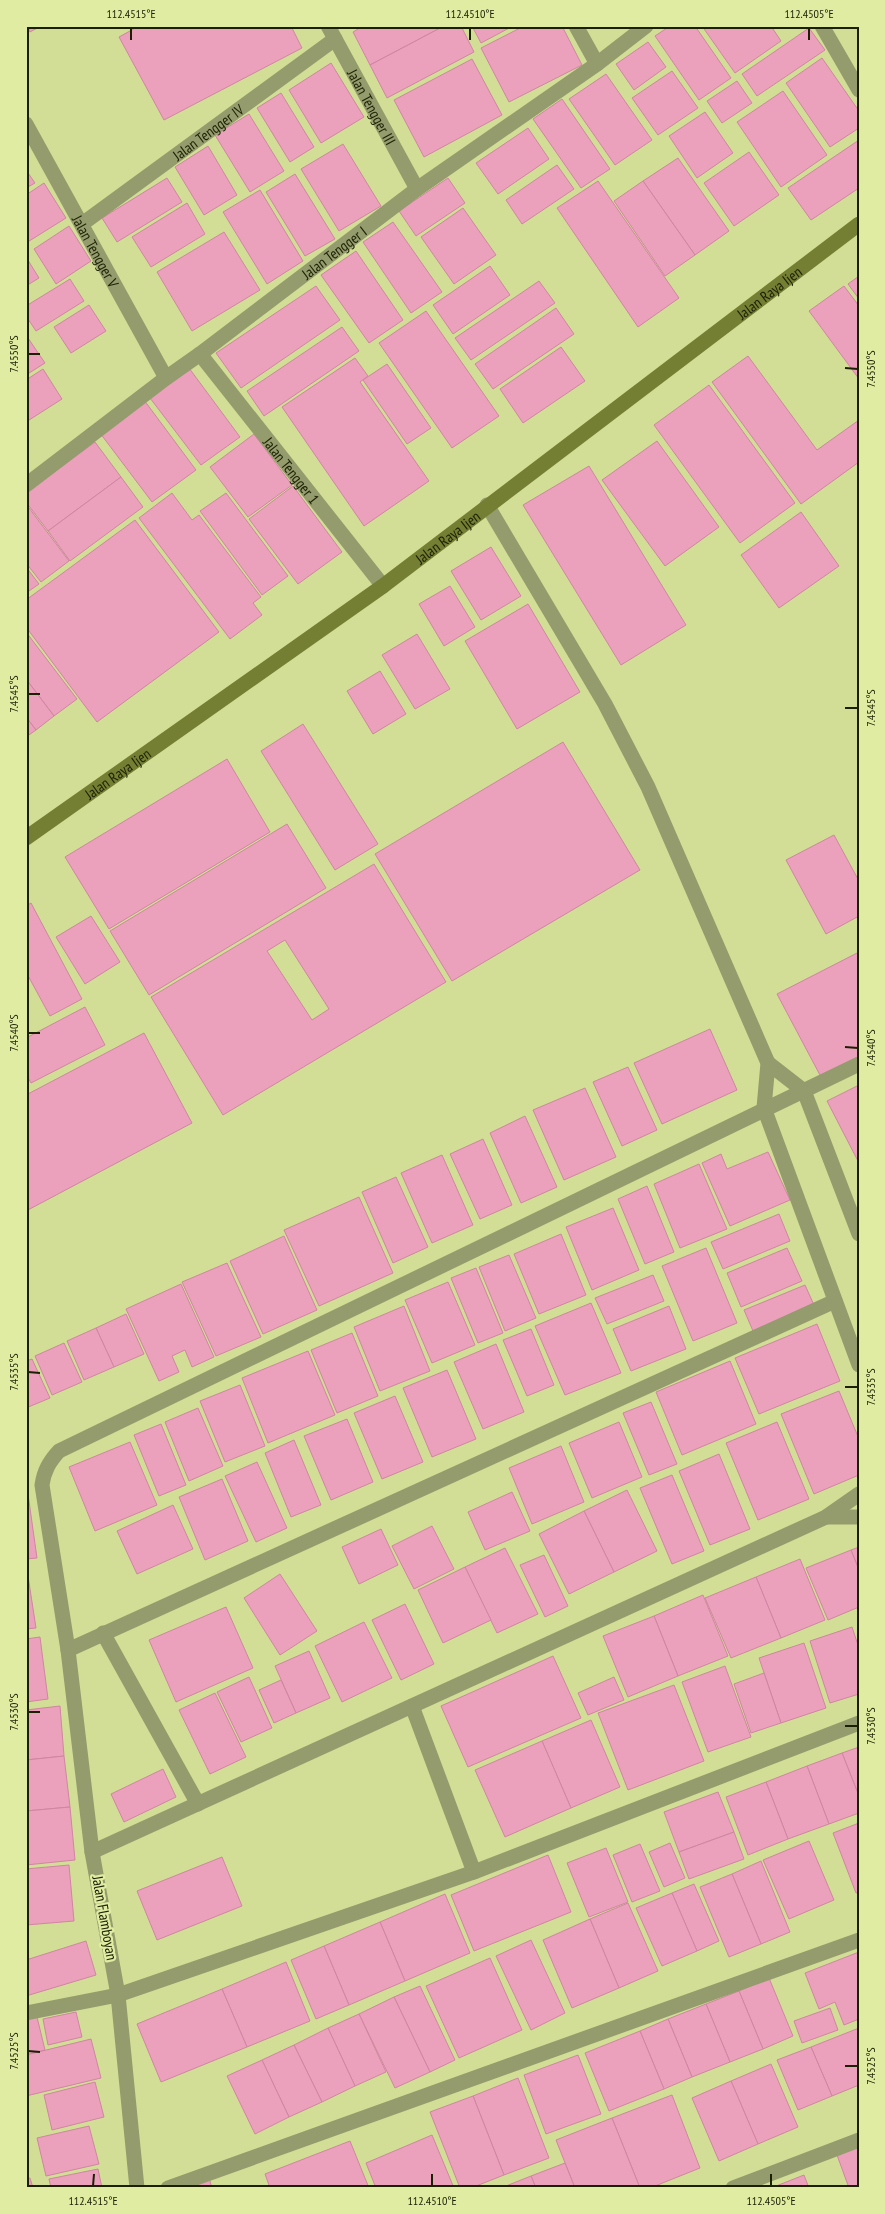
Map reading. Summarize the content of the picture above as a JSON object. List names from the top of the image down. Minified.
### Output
{"streets":{"street":["Jalan Tengger III","Jalan Tengger IV","Jalan Tengger V","Jalan Tengger I","Jalan Raya Ijen","Jalan Tengger 1","Jalan Flamboyan"]},"crossings":[["Jalan Tengger III","Jalan Tengger IV"],["Jalan Tengger III","Jalan Tengger I"],["Jalan Tengger IV","Jalan Tengger V"],["Jalan Tengger V","Jalan Tengger I"],["Jalan Tengger I","Jalan Tengger 1"],["Jalan Raya Ijen","Jalan Tengger 1"]],"coordinates":["112.4515°E","112.4510°E","112.4505°E","7.4550°S","7.4545°S","7.4540°S","7.4535°S","7.4530°S","7.4525°S"]}
